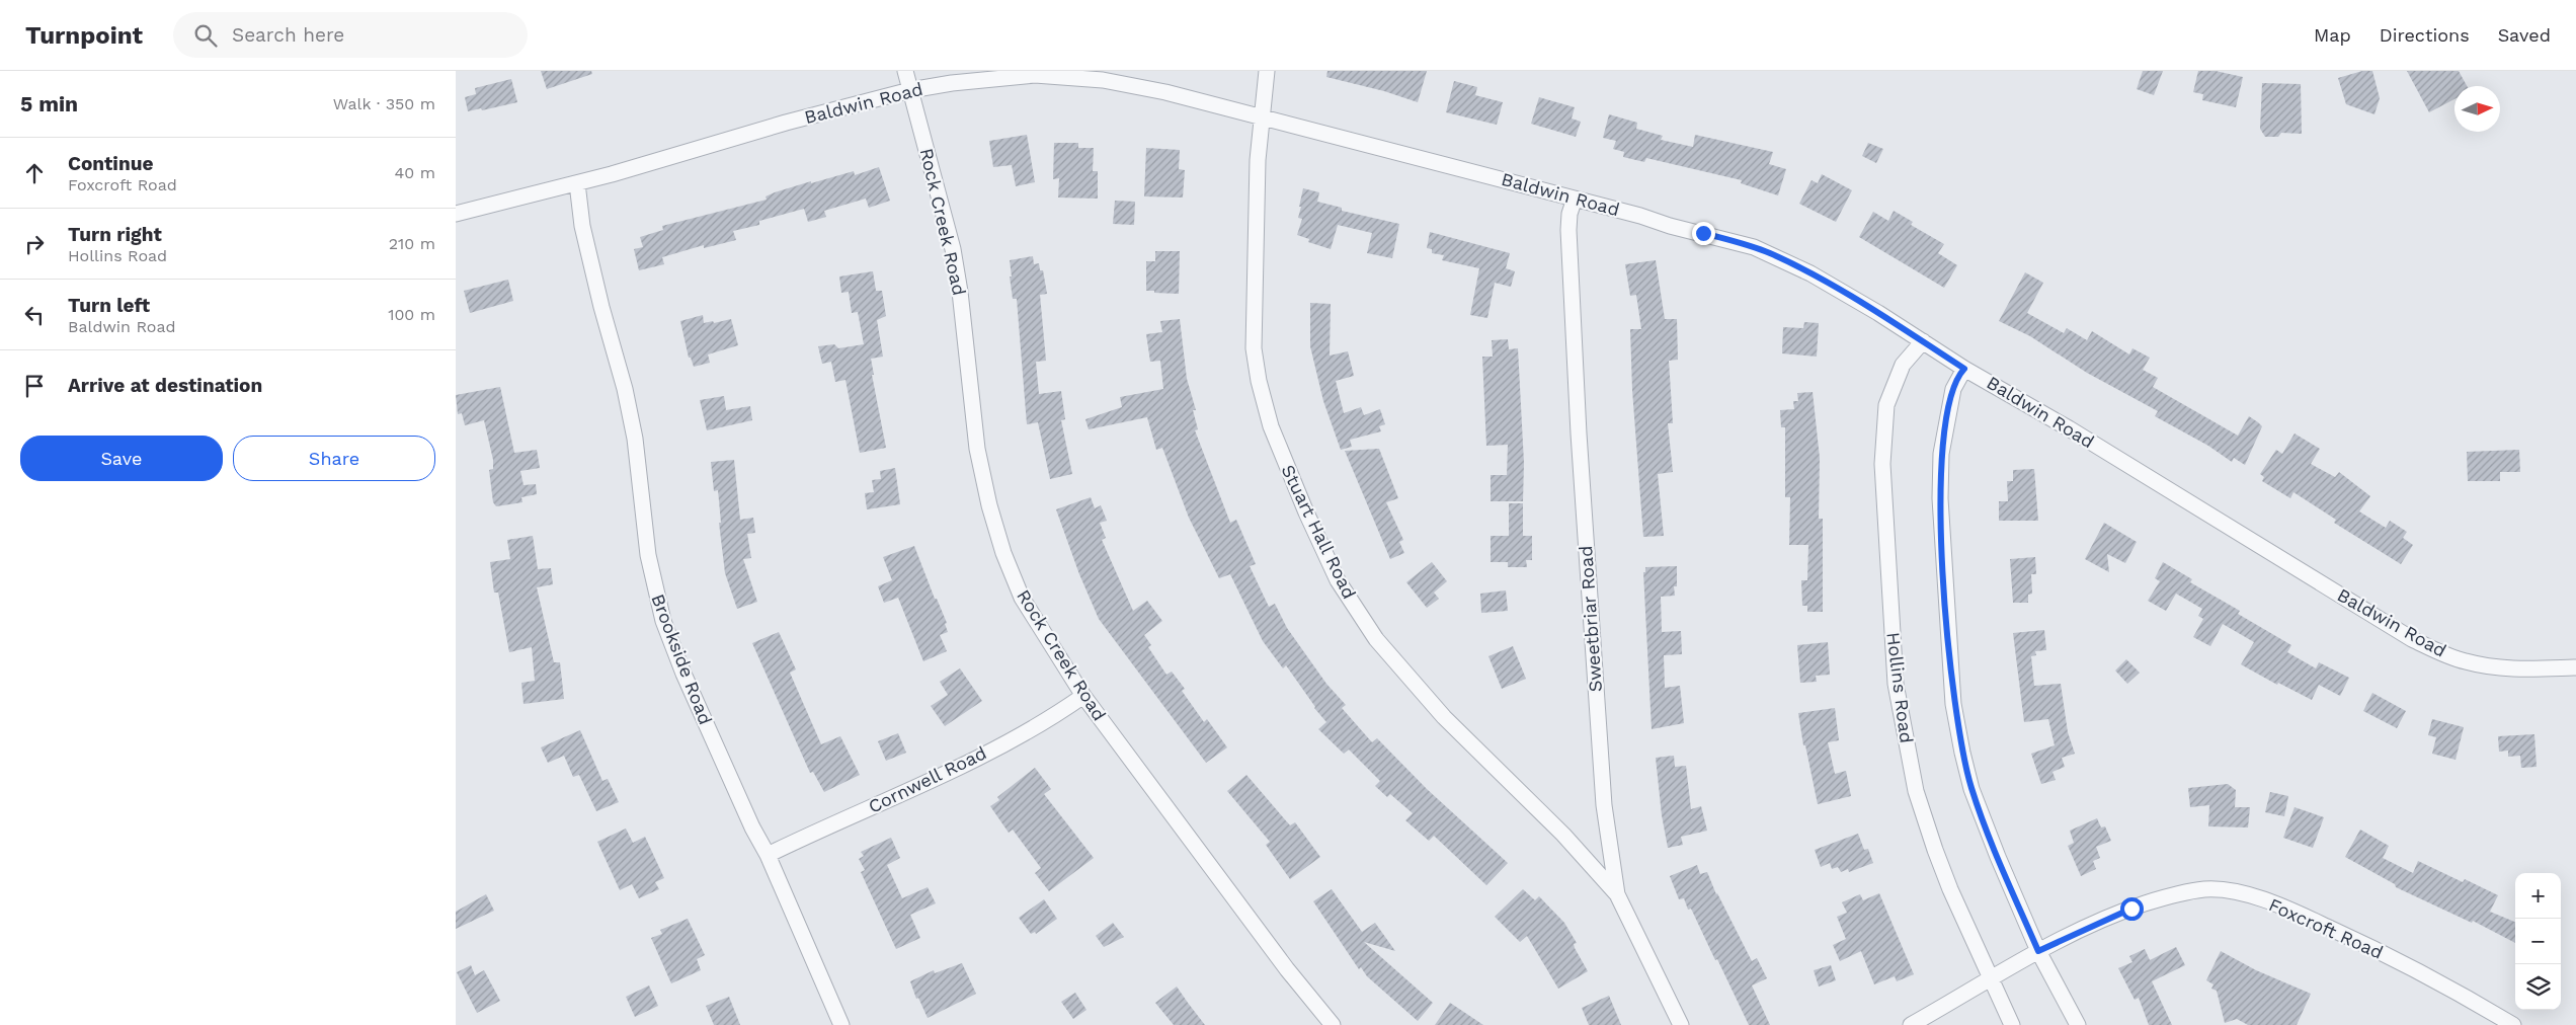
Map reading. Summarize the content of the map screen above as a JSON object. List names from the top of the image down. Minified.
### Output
{"streets":{"street":["Baldwin Road","Rock Creek Road","Stuart Hall Road","Sweetbriar Road","Brookside Road","Hollins Road","Cornwell Road","Foxcroft Road"]},"crossings":[["Baldwin Road","Rock Creek Road"],["Baldwin Road","Stuart Hall Road"],["Baldwin Road","Sweetbriar Road"],["Baldwin Road","Brookside Road"],["Baldwin Road","Hollins Road"],["Rock Creek Road","Cornwell Road"],["Stuart Hall Road","Sweetbriar Road"],["Brookside Road","Cornwell Road"],["Hollins Road","Foxcroft Road"]],"north":"right","page":{"header":"Turnpoint","search":"Search here","nav":["Map","Directions","Saved"],"heading":["5 min","Walk · 350 m"],"list":[["Continue","Foxcroft Road","40 m"],["Turn right","Hollins Road","210 m"],["Turn left","Baldwin Road","100 m"],"Arrive at destination"],"buttons":["Save","Share"],"map_buttons":["+","−"]}}
